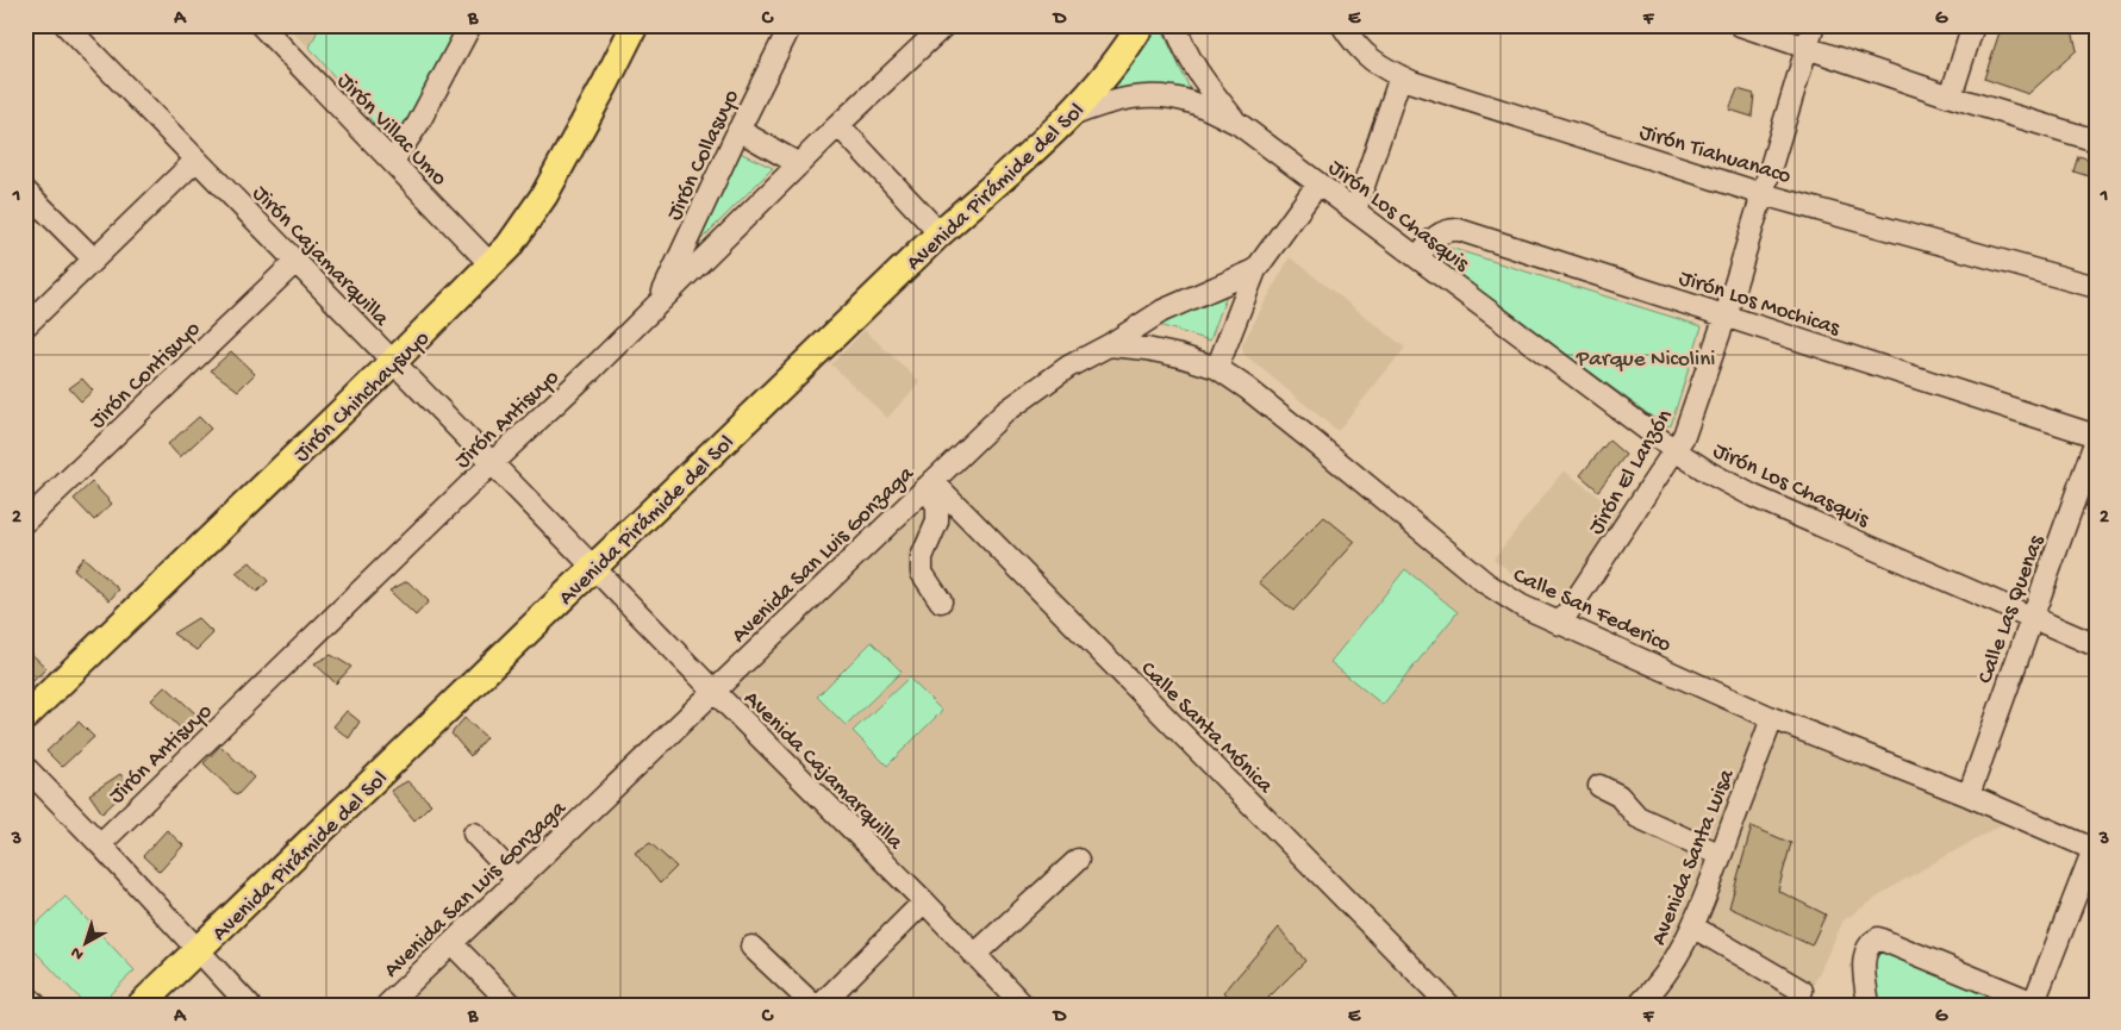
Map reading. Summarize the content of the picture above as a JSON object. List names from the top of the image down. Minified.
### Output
{"streets":{"main road":["Avenida Pirámide del Sol","Jirón Chinchaysuyo"],"street":["Jirón Villac Umo","Jirón Tiahuanaco","Jirón Collasuyo","Jirón Los Chasquis","Jirón Cajamarquilla","Jirón Los Mochicas","Jirón Contisuyo","Jirón Antisuyo","Jirón El Lanzón","Avenida San Luis Gonzaga","Calle San Federico","Calle Las Quenas","Calle Santa Mónica","Avenida Cajamarquilla","Avenida Santa Luisa"]},"crossings":[["Jirón Villac Umo","Jirón Chinchaysuyo"],["Jirón Tiahuanaco","Jirón El Lanzón"],["Jirón Collasuyo","Jirón Antisuyo"],["Avenida Pirámide del Sol","Jirón Los Chasquis"],["Avenida Pirámide del Sol","Jirón Cajamarquilla"],["Avenida Pirámide del Sol","Avenida Cajamarquilla"],["Jirón Los Chasquis","Jirón Los Mochicas"],["Jirón Los Chasquis","Jirón El Lanzón"],["Jirón Los Chasquis","Calle Las Quenas"],["Jirón Cajamarquilla","Jirón Contisuyo"],["Jirón Cajamarquilla","Jirón Chinchaysuyo"],["Jirón Cajamarquilla","Jirón Antisuyo"],["Jirón Cajamarquilla","Avenida Cajamarquilla"],["Jirón Los Mochicas","Jirón El Lanzón"],["Jirón Los Mochicas","Calle Las Quenas"],["Jirón El Lanzón","Calle San Federico"],["Avenida San Luis Gonzaga","Calle San Federico"],["Avenida San Luis Gonzaga","Calle Santa Mónica"],["Avenida San Luis Gonzaga","Avenida Cajamarquilla"],["Calle San Federico","Calle Las Quenas"],["Calle San Federico","Avenida Santa Luisa"]],"parks":["Parque Nicolini"],"north":"bottom left","grid":{"columns":["A","B","C","D","E","F","G"],"rows":["1","2","3"]}}
